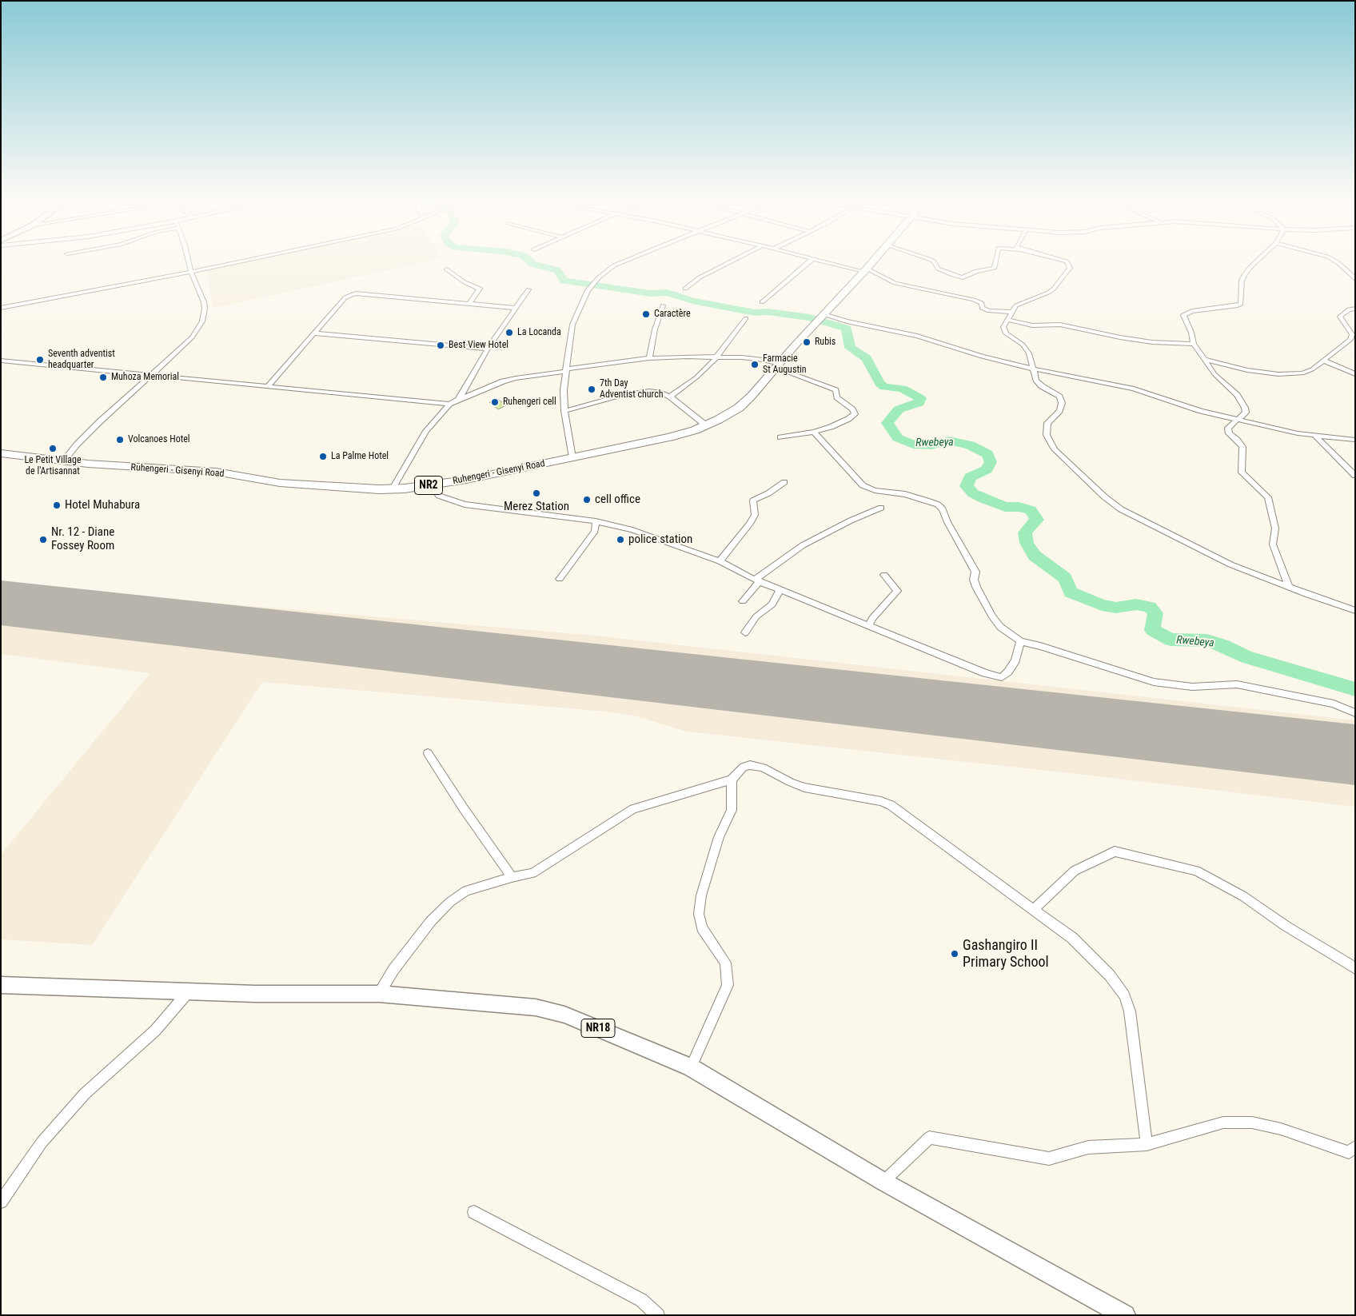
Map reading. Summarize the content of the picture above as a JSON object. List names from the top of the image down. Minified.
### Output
{"streets":{"highway":["Ruhengeri - Gisenyi Road","NR2"],"main road":["NR18"]},"crossings":[["Ruhengeri - Gisenyi Road","NR2"]],"water":["Rwebeya"],"places":["Caractère","La Locanda","Rubis","Best View Hotel","Seventh adventist headquarter","Farmacie St Augustin","Muhoza Memorial","7th Day Adventist church","Ruhengeri cell","Volcanoes Hotel","Le Petit Village de l'Artisannat","La Palme Hotel","Merez Station","cell office","Hotel Muhabura","Nr. 12 - Diane Fossey Room","police station","Gashangiro II Primary School"]}
